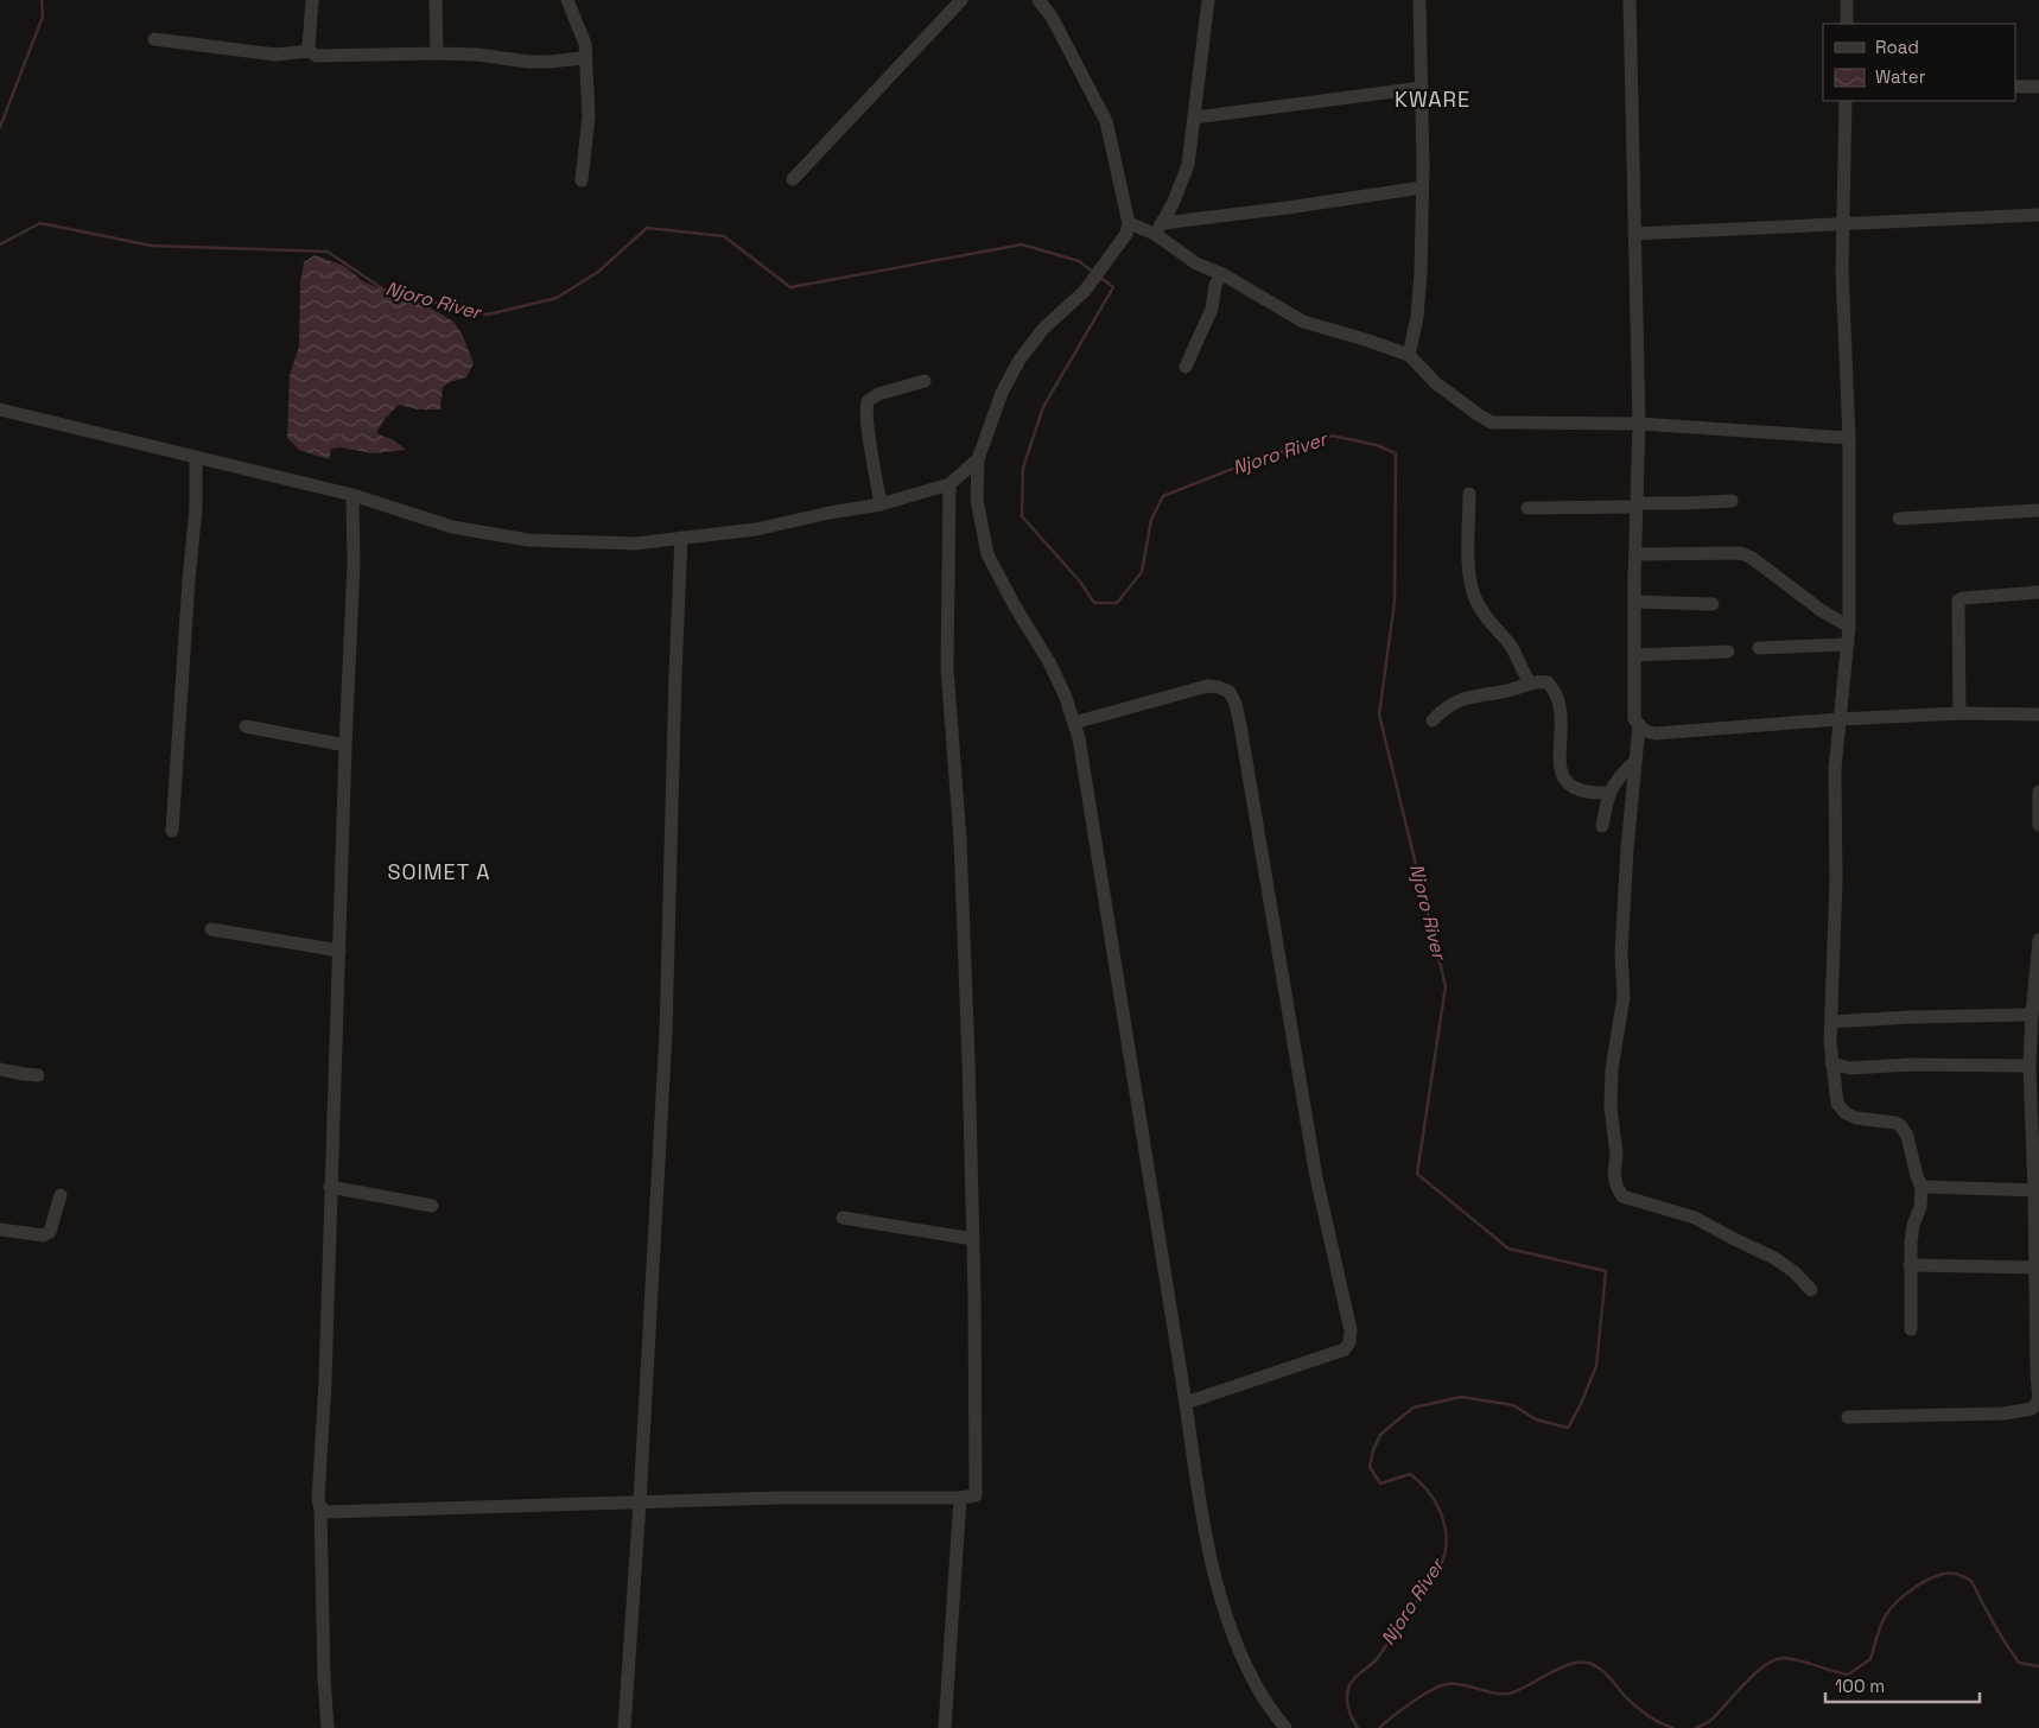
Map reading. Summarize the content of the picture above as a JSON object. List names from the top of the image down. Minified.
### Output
{"districts":["KWARE","SOIMET A"],"water":["Njoro River"],"legend":["Road","Water"],"scale_bar":"100 m"}
